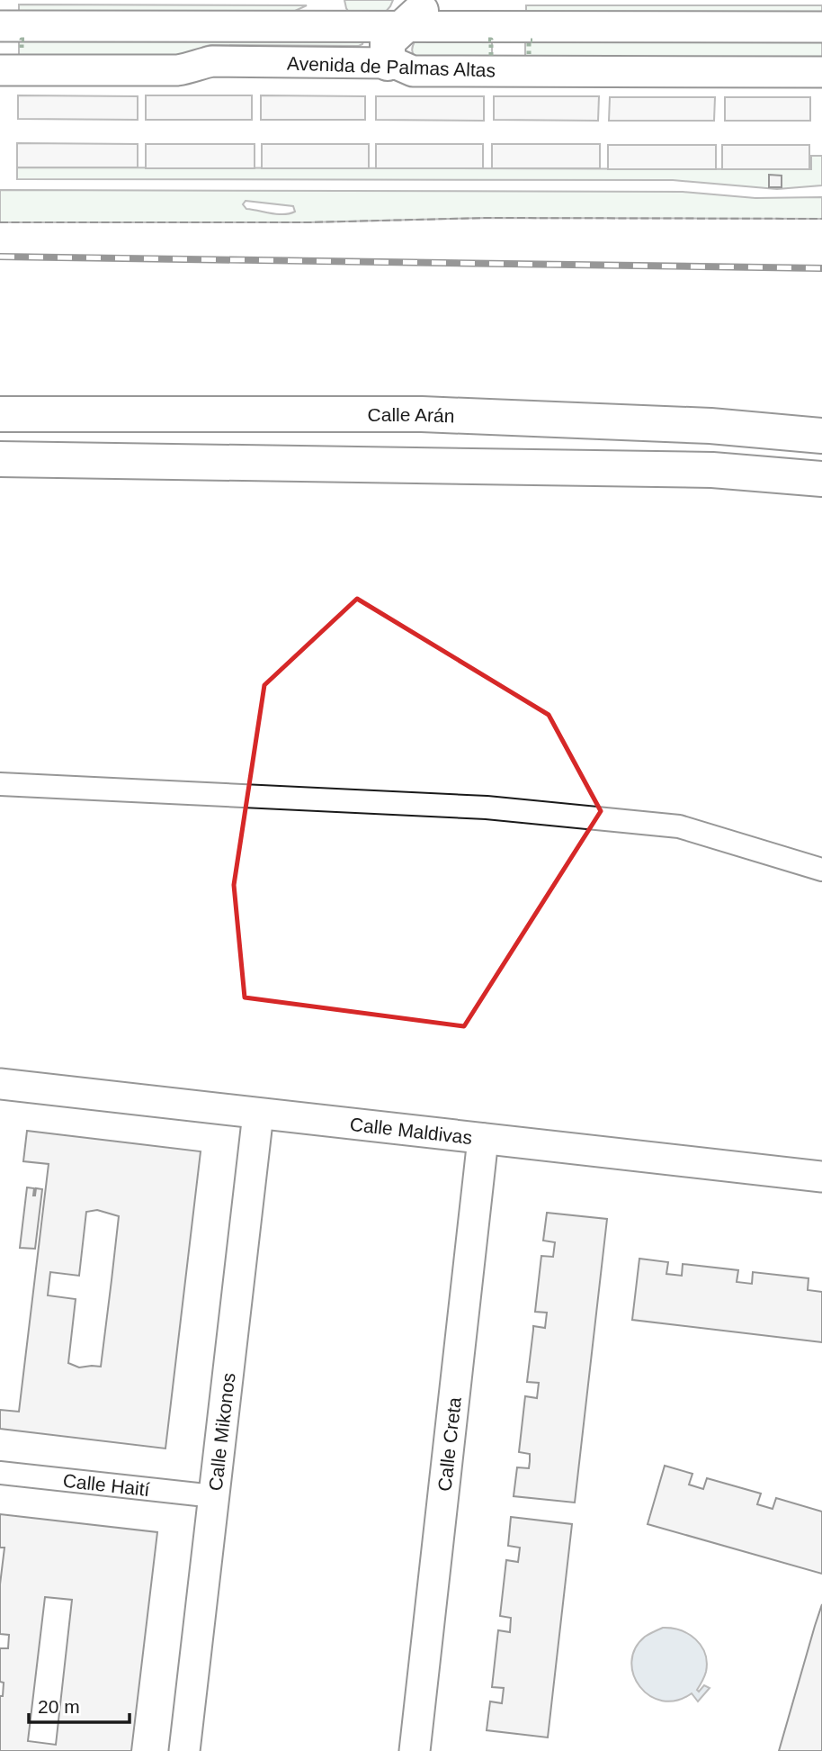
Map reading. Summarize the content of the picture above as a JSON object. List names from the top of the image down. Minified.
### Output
{"streets":{"street":["Avenida de Palmas Altas","Calle Arán","Calle Maldivas","Calle Mikonos","Calle Creta","Calle Haití"]},"crossings":[["Calle Maldivas","Calle Mikonos"],["Calle Maldivas","Calle Creta"],["Calle Mikonos","Calle Haití"]],"scale_bar":"20 m"}
